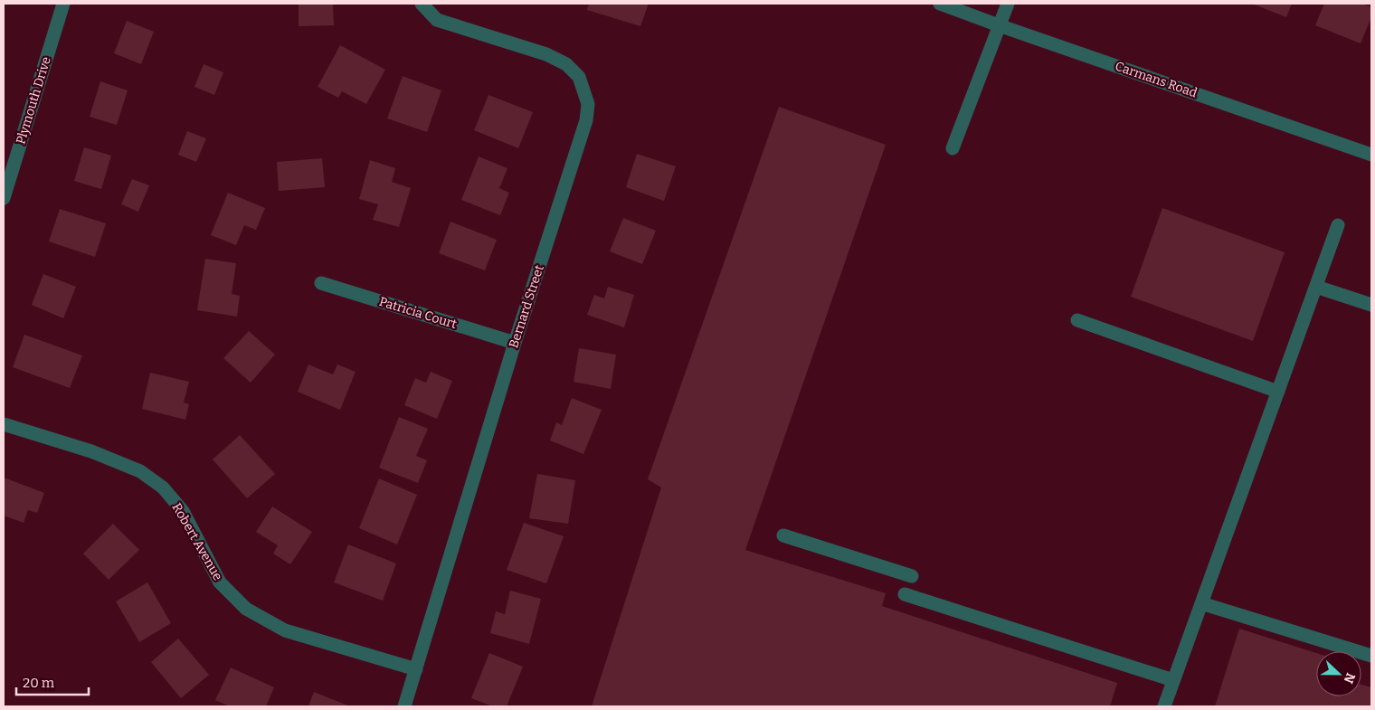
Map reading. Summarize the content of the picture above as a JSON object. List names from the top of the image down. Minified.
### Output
{"streets":{"street":["Carmans Road","Plymouth Drive","Bernard Street","Patricia Court","Robert Avenue"]},"crossings":[["Bernard Street","Patricia Court"],["Bernard Street","Robert Avenue"]],"scale_bar":"20 m","north":"right"}
